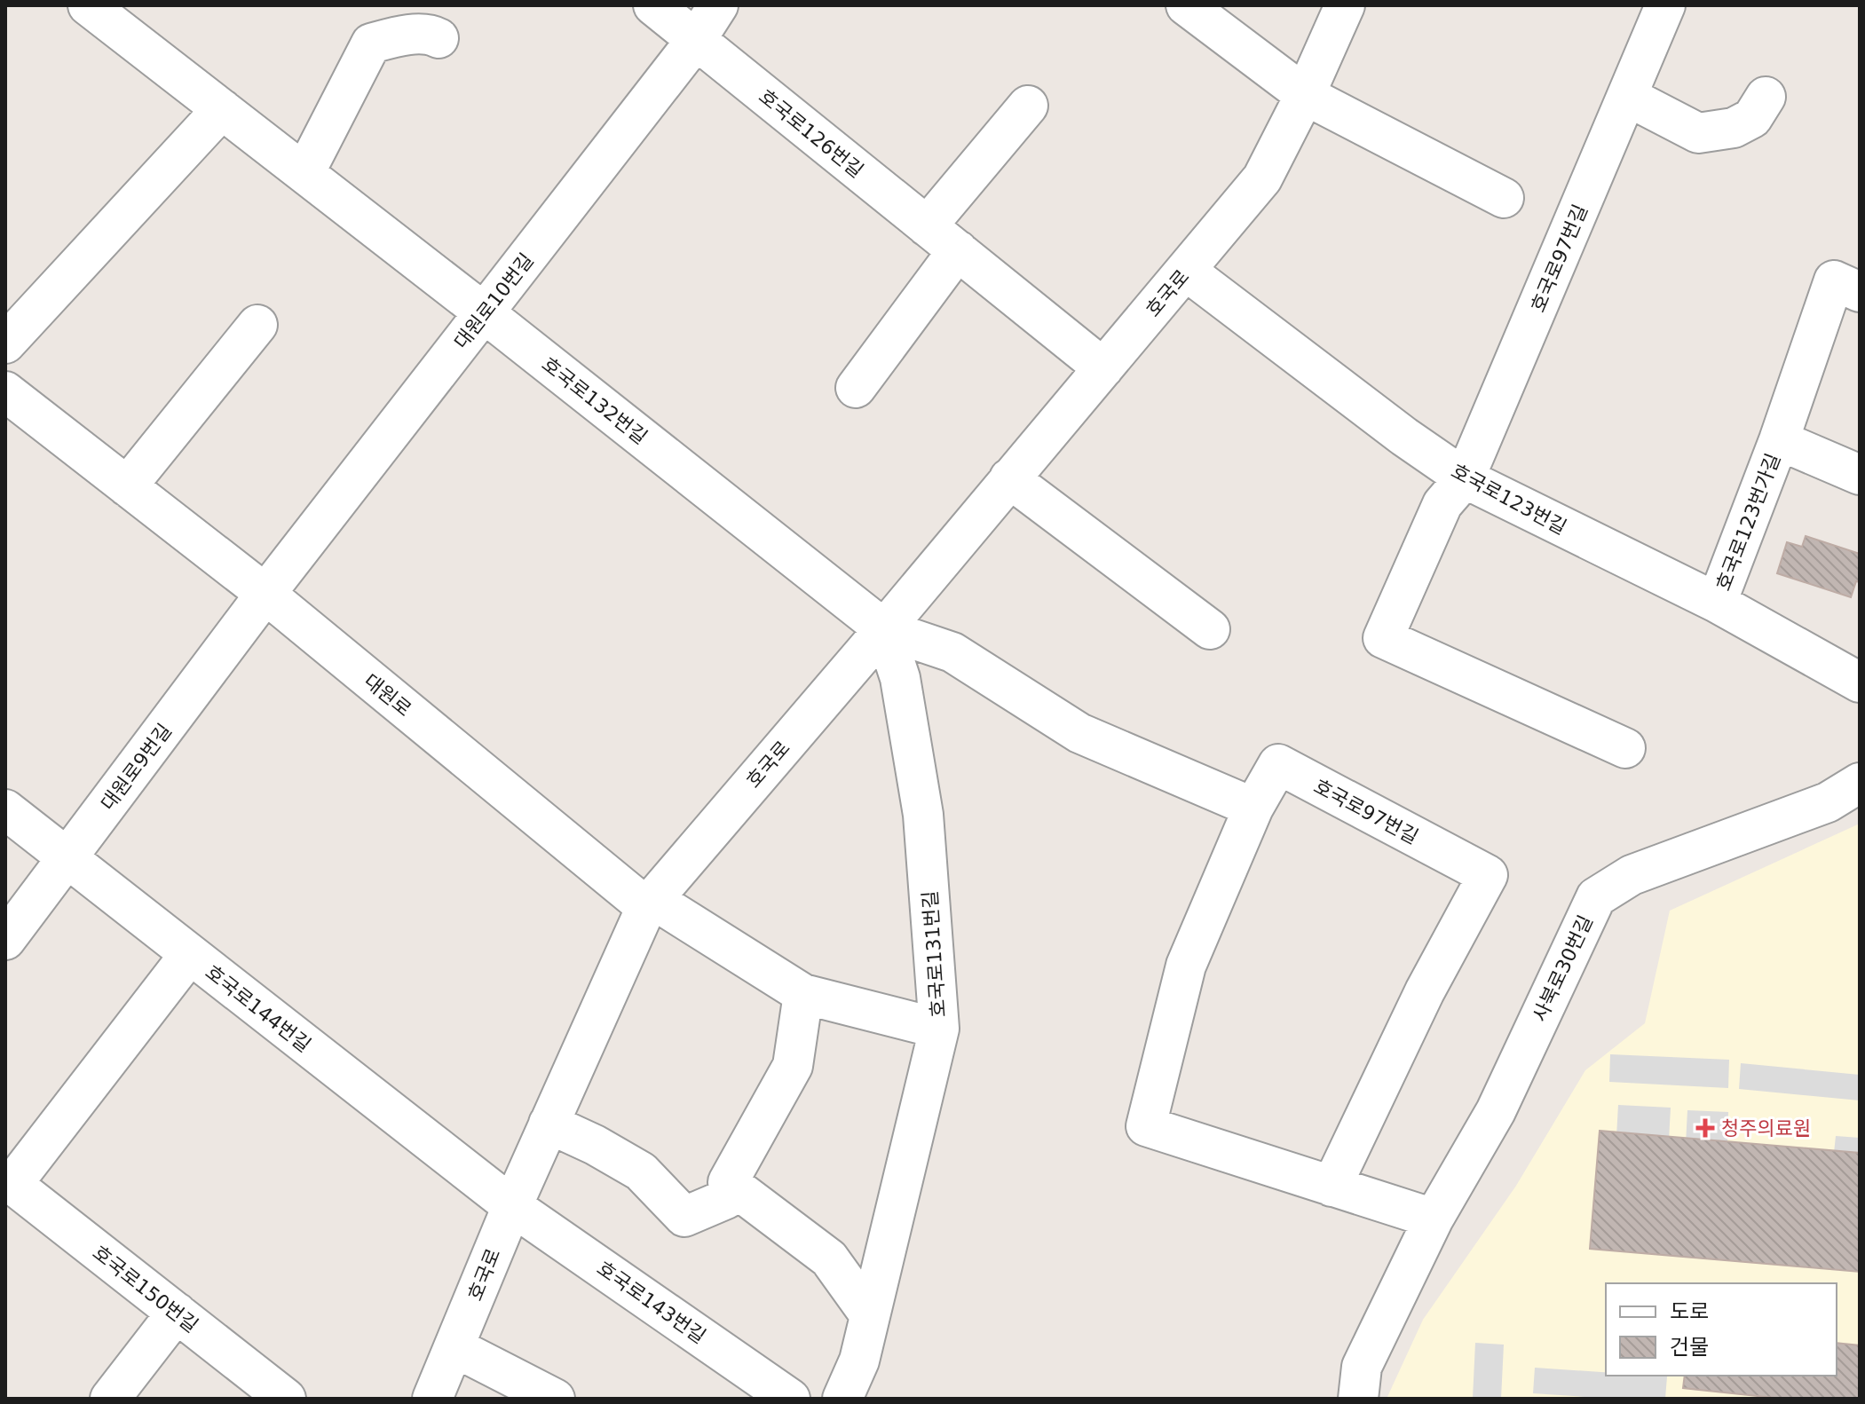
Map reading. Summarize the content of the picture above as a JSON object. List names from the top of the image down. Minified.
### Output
{"streets":{"street":["호국로126번길","호국로97번길","호국로","대원로10번길","호국로132번길","호국로123번길","호국로123번가길","대원로","대원로9번길","호국로131번길","사북로30번길","호국로144번길","호국로150번길","호국로143번길"]},"crossings":[["호국로126번길","호국로"],["호국로126번길","대원로10번길"],["호국로97번길","호국로123번길"],["호국로","호국로132번길"],["호국로","호국로123번길"],["호국로","대원로"],["호국로","호국로131번길"],["호국로","호국로144번길"],["호국로","호국로143번길"],["대원로10번길","호국로132번길"],["대원로10번길","대원로"],["대원로10번길","대원로9번길"],["호국로132번길","호국로131번길"],["호국로123번길","호국로123번가길"],["대원로","대원로9번길"],["대원로9번길","호국로144번길"],["호국로144번길","호국로143번길"]],"places":{"health":["청주의료원"]},"legend":["도로","건물"]}
